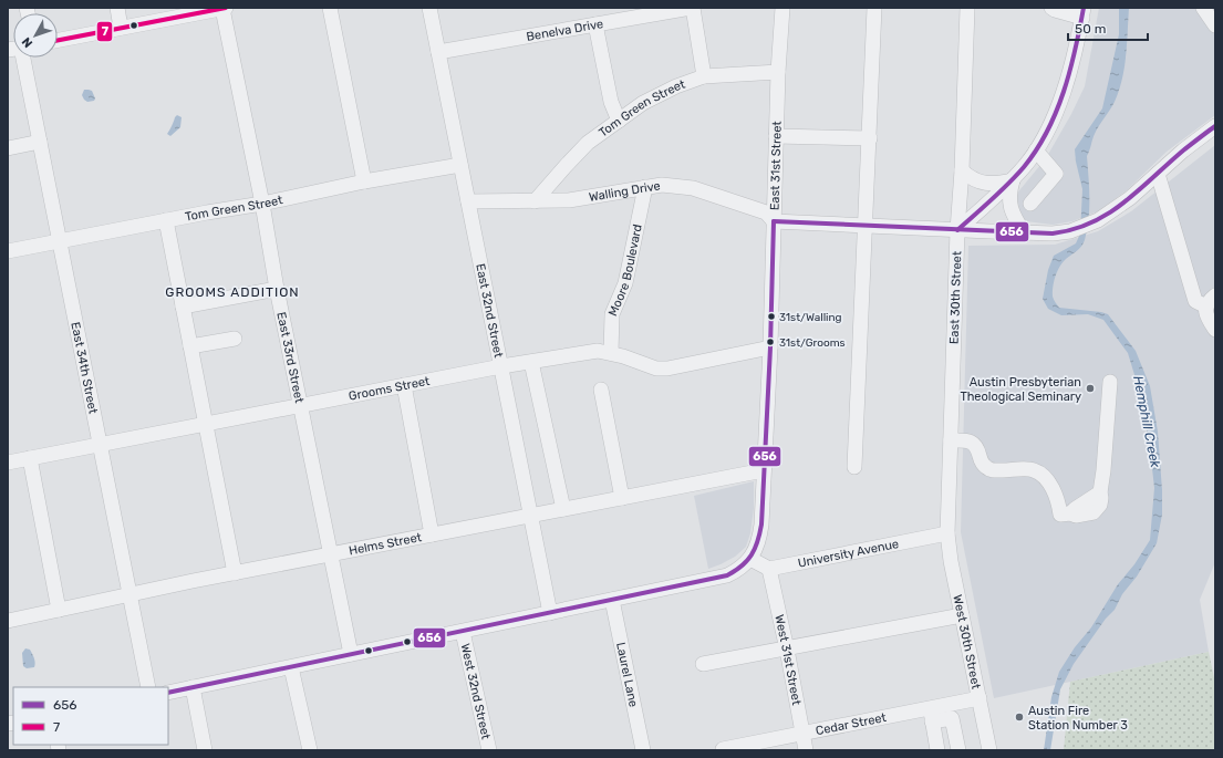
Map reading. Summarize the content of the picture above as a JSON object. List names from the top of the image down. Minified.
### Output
{"streets":{"street":["Benelva Drive","Tom Green Street","East 31st Street","Walling Drive","Moore Boulevard","East 30th Street","East 32nd Street","East 33rd Street","East 34th Street","Grooms Street","Helms Street","University Avenue","West 30th Street","West 31st Street","Laurel Lane","West 32nd Street","Cedar Street"]},"crossings":[["Benelva Drive","East 32nd Street"],["Tom Green Street","East 31st Street"],["Tom Green Street","Walling Drive"],["Tom Green Street","East 32nd Street"],["Tom Green Street","East 33rd Street"],["Tom Green Street","East 34th Street"],["East 31st Street","Walling Drive"],["East 31st Street","Grooms Street"],["East 31st Street","Helms Street"],["Walling Drive","Moore Boulevard"],["Walling Drive","East 32nd Street"],["Moore Boulevard","Grooms Street"],["East 30th Street","University Avenue"],["East 30th Street","West 30th Street"],["East 32nd Street","Grooms Street"],["East 32nd Street","Helms Street"],["East 33rd Street","Grooms Street"],["East 33rd Street","Helms Street"],["East 34th Street","Grooms Street"],["East 34th Street","Helms Street"],["University Avenue","West 30th Street"],["University Avenue","West 31st Street"],["West 30th Street","Cedar Street"],["West 31st Street","Cedar Street"]],"districts":["GROOMS ADDITION"],"water":["Hemphill Creek"],"places":["31st/Walling","31st/Grooms","Austin Presbyterian Theological Seminary","Austin Fire Station Number 3"],"lines":["transit line 656","transit line 7"],"legend":["656","7"],"scale_bar":"50 m","north":"bottom left"}
